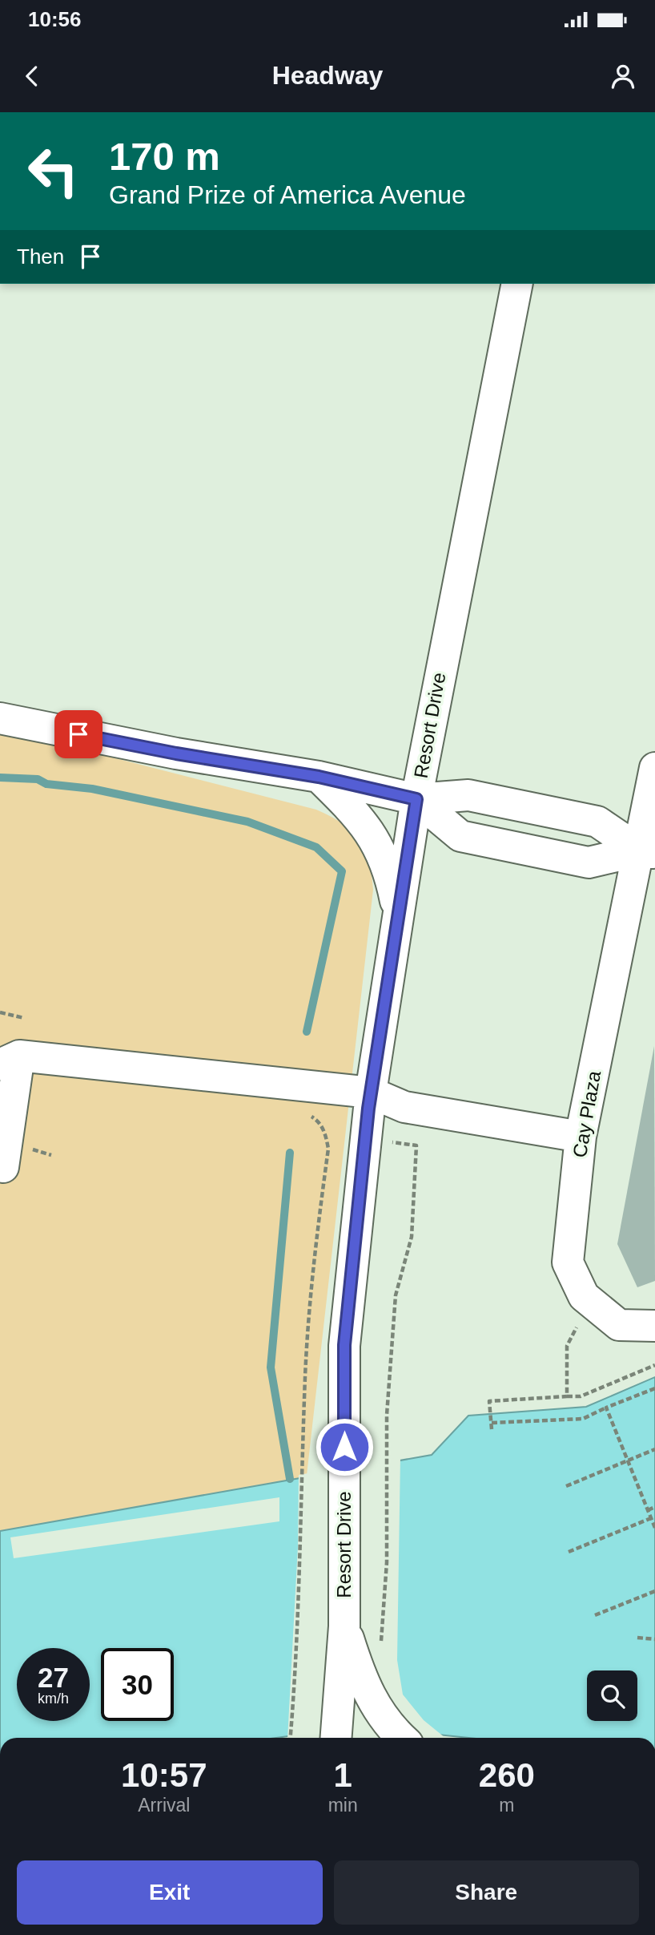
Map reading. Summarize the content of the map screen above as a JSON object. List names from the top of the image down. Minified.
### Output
{"streets":{"street":["Resort Drive","Cay Plaza"]},"page":{"status":"10:56","header":"Headway","turn":["170 m","Grand Prize of America Avenue"],"then":"Then","speed":"27 km/h","limit":"30","eta":["10:57","Arrival","1","min","260","m"],"buttons":["Exit","Share"]}}
